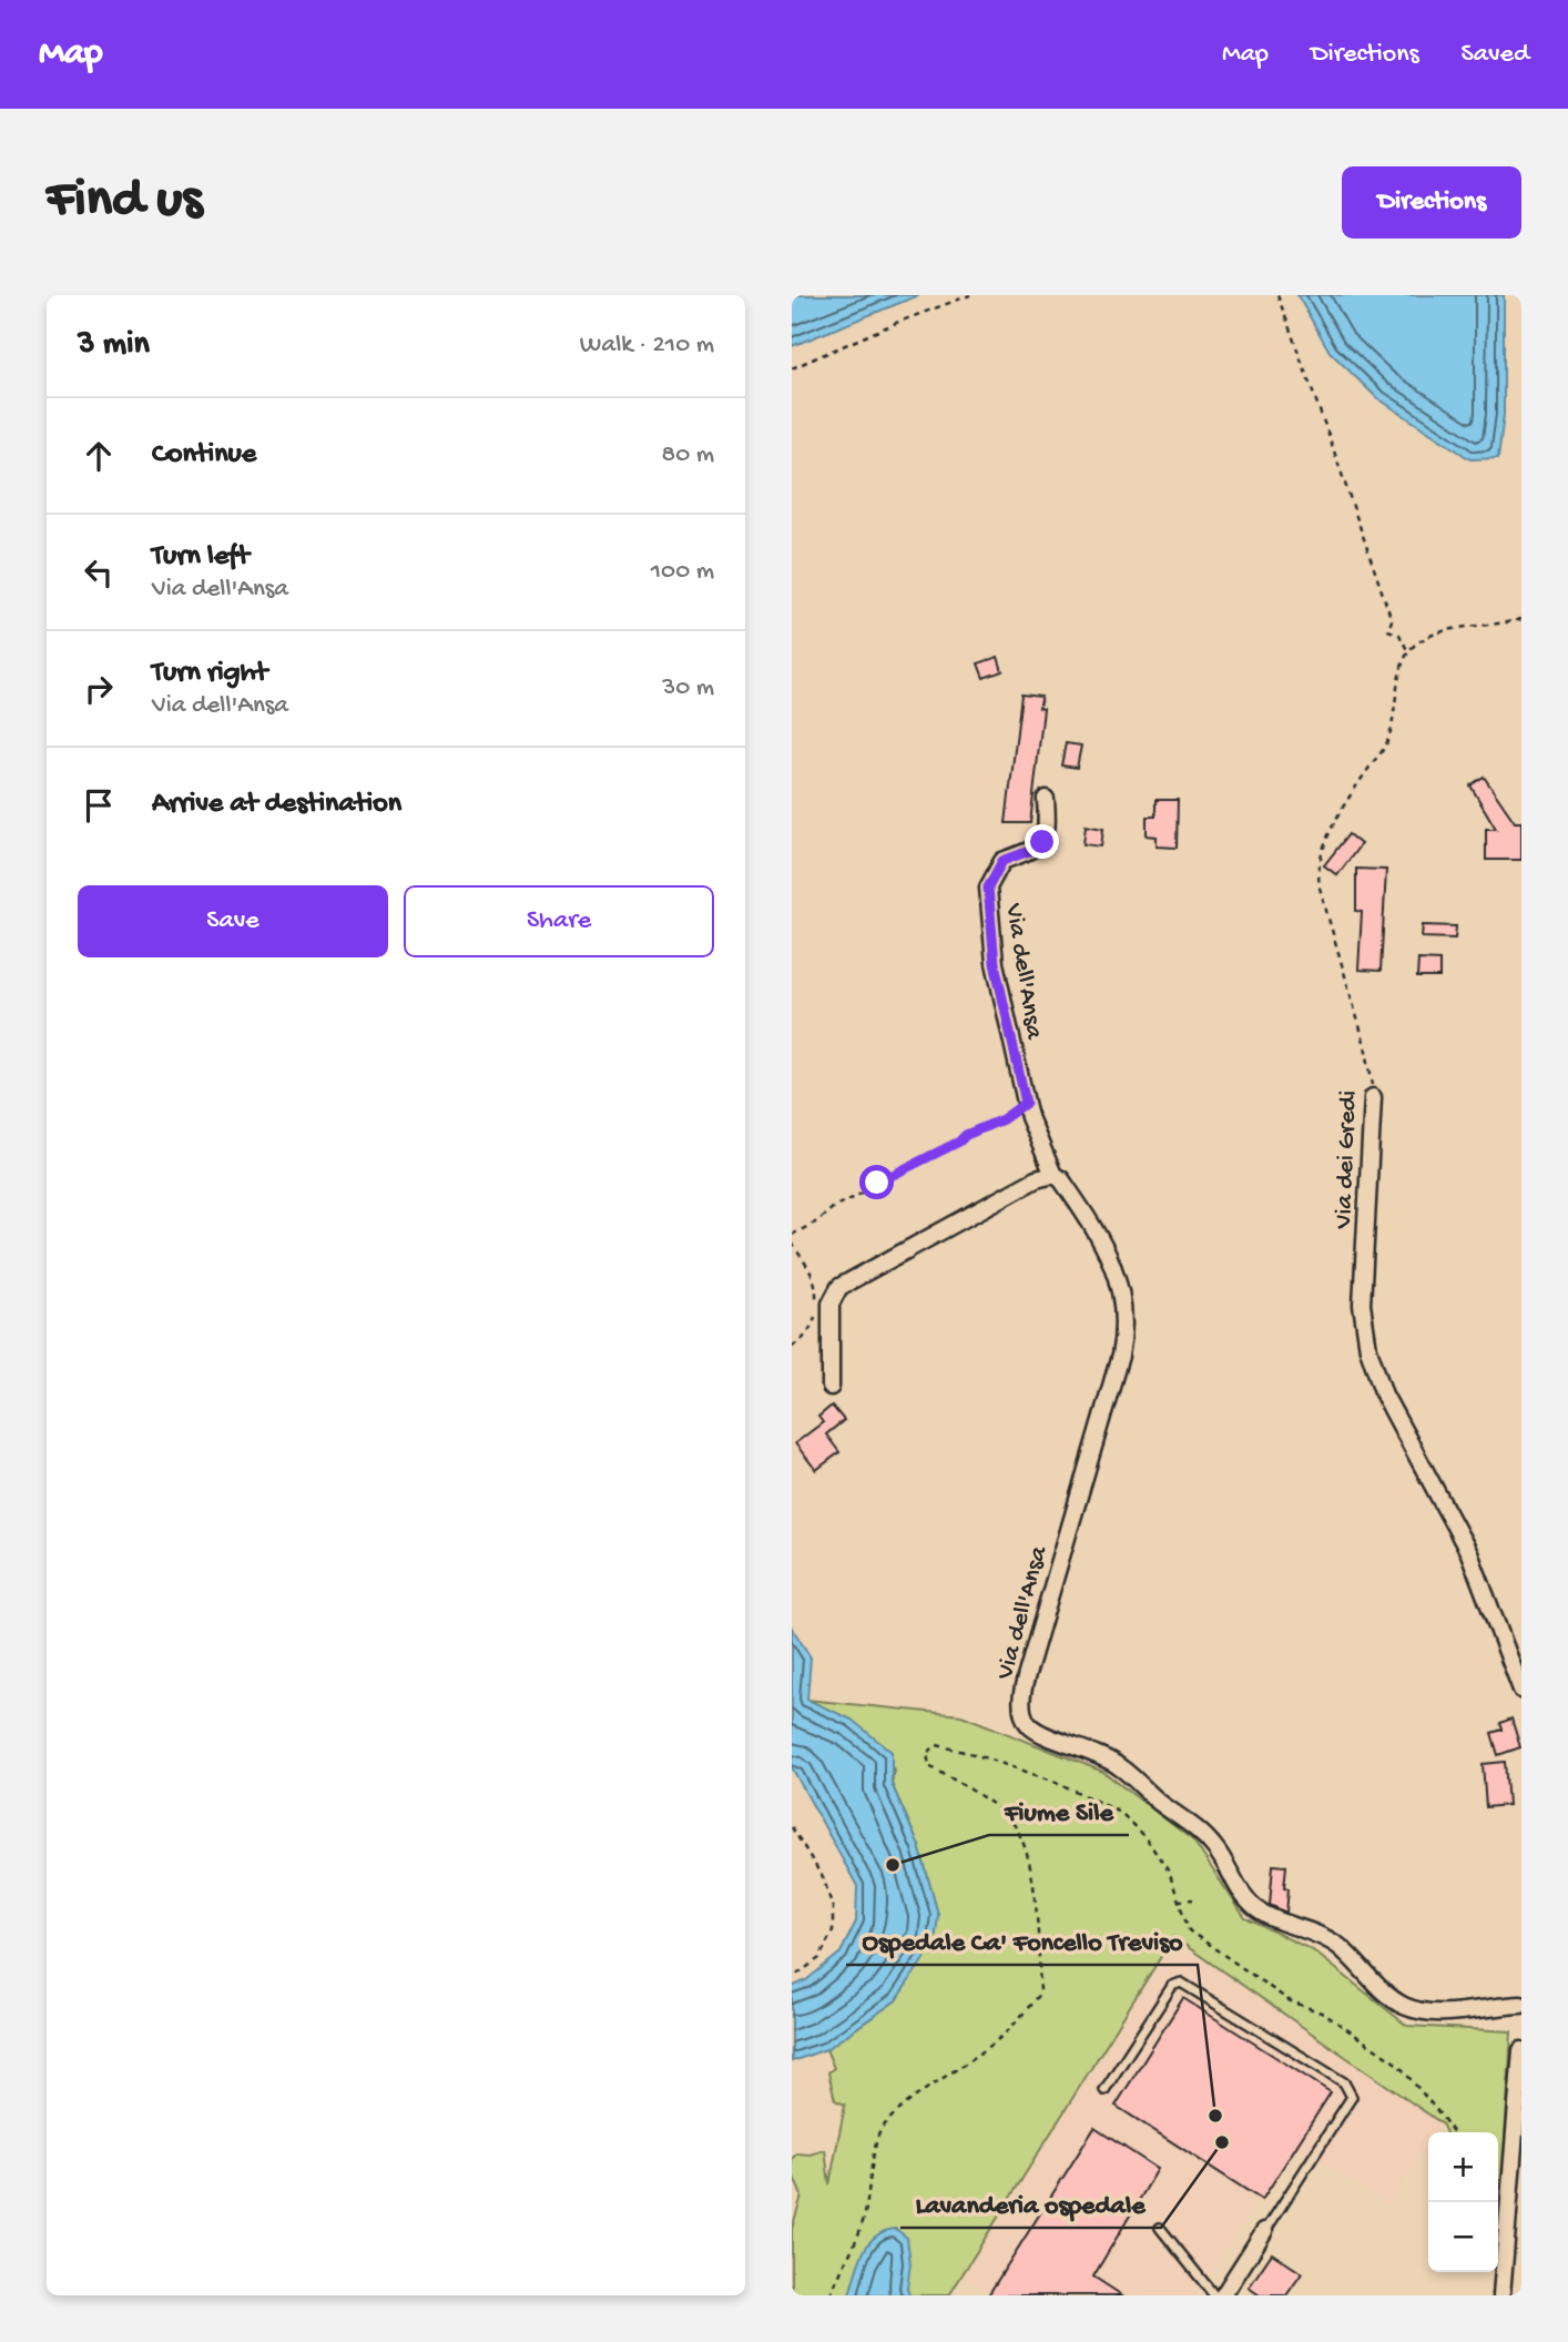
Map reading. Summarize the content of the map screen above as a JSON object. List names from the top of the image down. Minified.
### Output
{"streets":{"street":["Via dell'Ansa","Via dei Gredi"]},"places":["Fiume Sile","Ospedale Ca' Foncello Treviso","Lavanderia ospedale"],"page":{"header":"Map","nav":["Map","Directions","Saved"],"buttons":["Directions",["Save","Share"]],"title":"Find us","heading":["3 min","Walk · 210 m"],"list":[["Continue","80 m"],["Turn left","Via dell'Ansa","100 m"],["Turn right","Via dell'Ansa","30 m"],"Arrive at destination"],"map_buttons":["+","−"]}}
